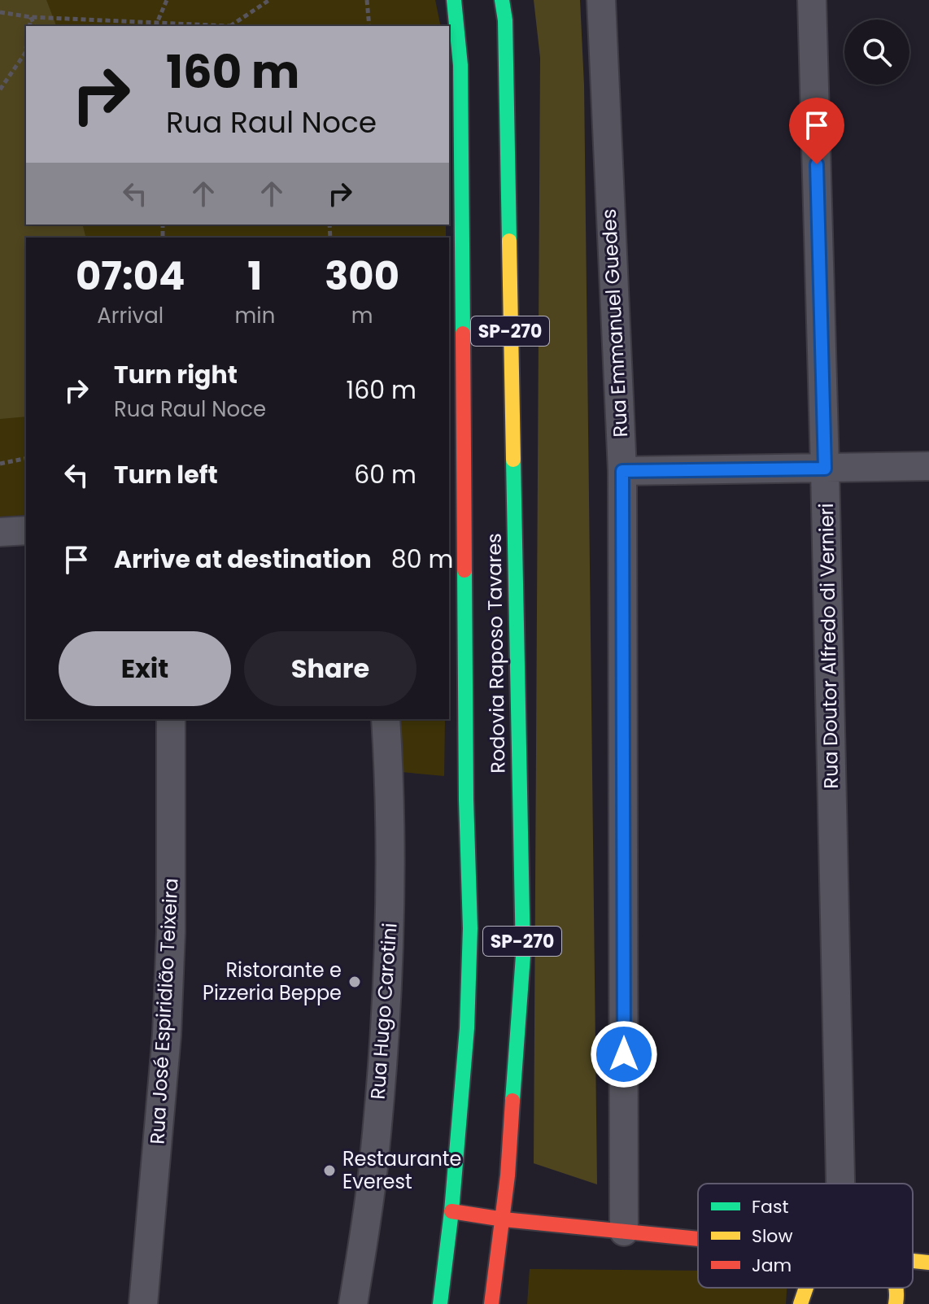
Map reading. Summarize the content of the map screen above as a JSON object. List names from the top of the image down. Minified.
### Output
{"streets":{"main road":["SP-270","Rodovia Raposo Tavares"],"street":["Rua Emmanuel Guedes","Rua Doutor Alfredo di Vernieri","Rua José Espiridião Teixeira","Rua Hugo Carotini"]},"places":["Ristorante e Pizzeria Beppe","Restaurante Everest"],"legend":["Fast","Slow","Jam"],"page":{"turn":["160 m","Rua Raul Noce"],"eta":["07:04","Arrival","1","min","300","m"],"list":[{"name":"Turn right","note":"Rua Raul Noce","value":"160 m"},{"name":"Turn left","value":"60 m"},{"name":"Arrive at destination","value":"80 m"}],"buttons":["Exit","Share"]}}
